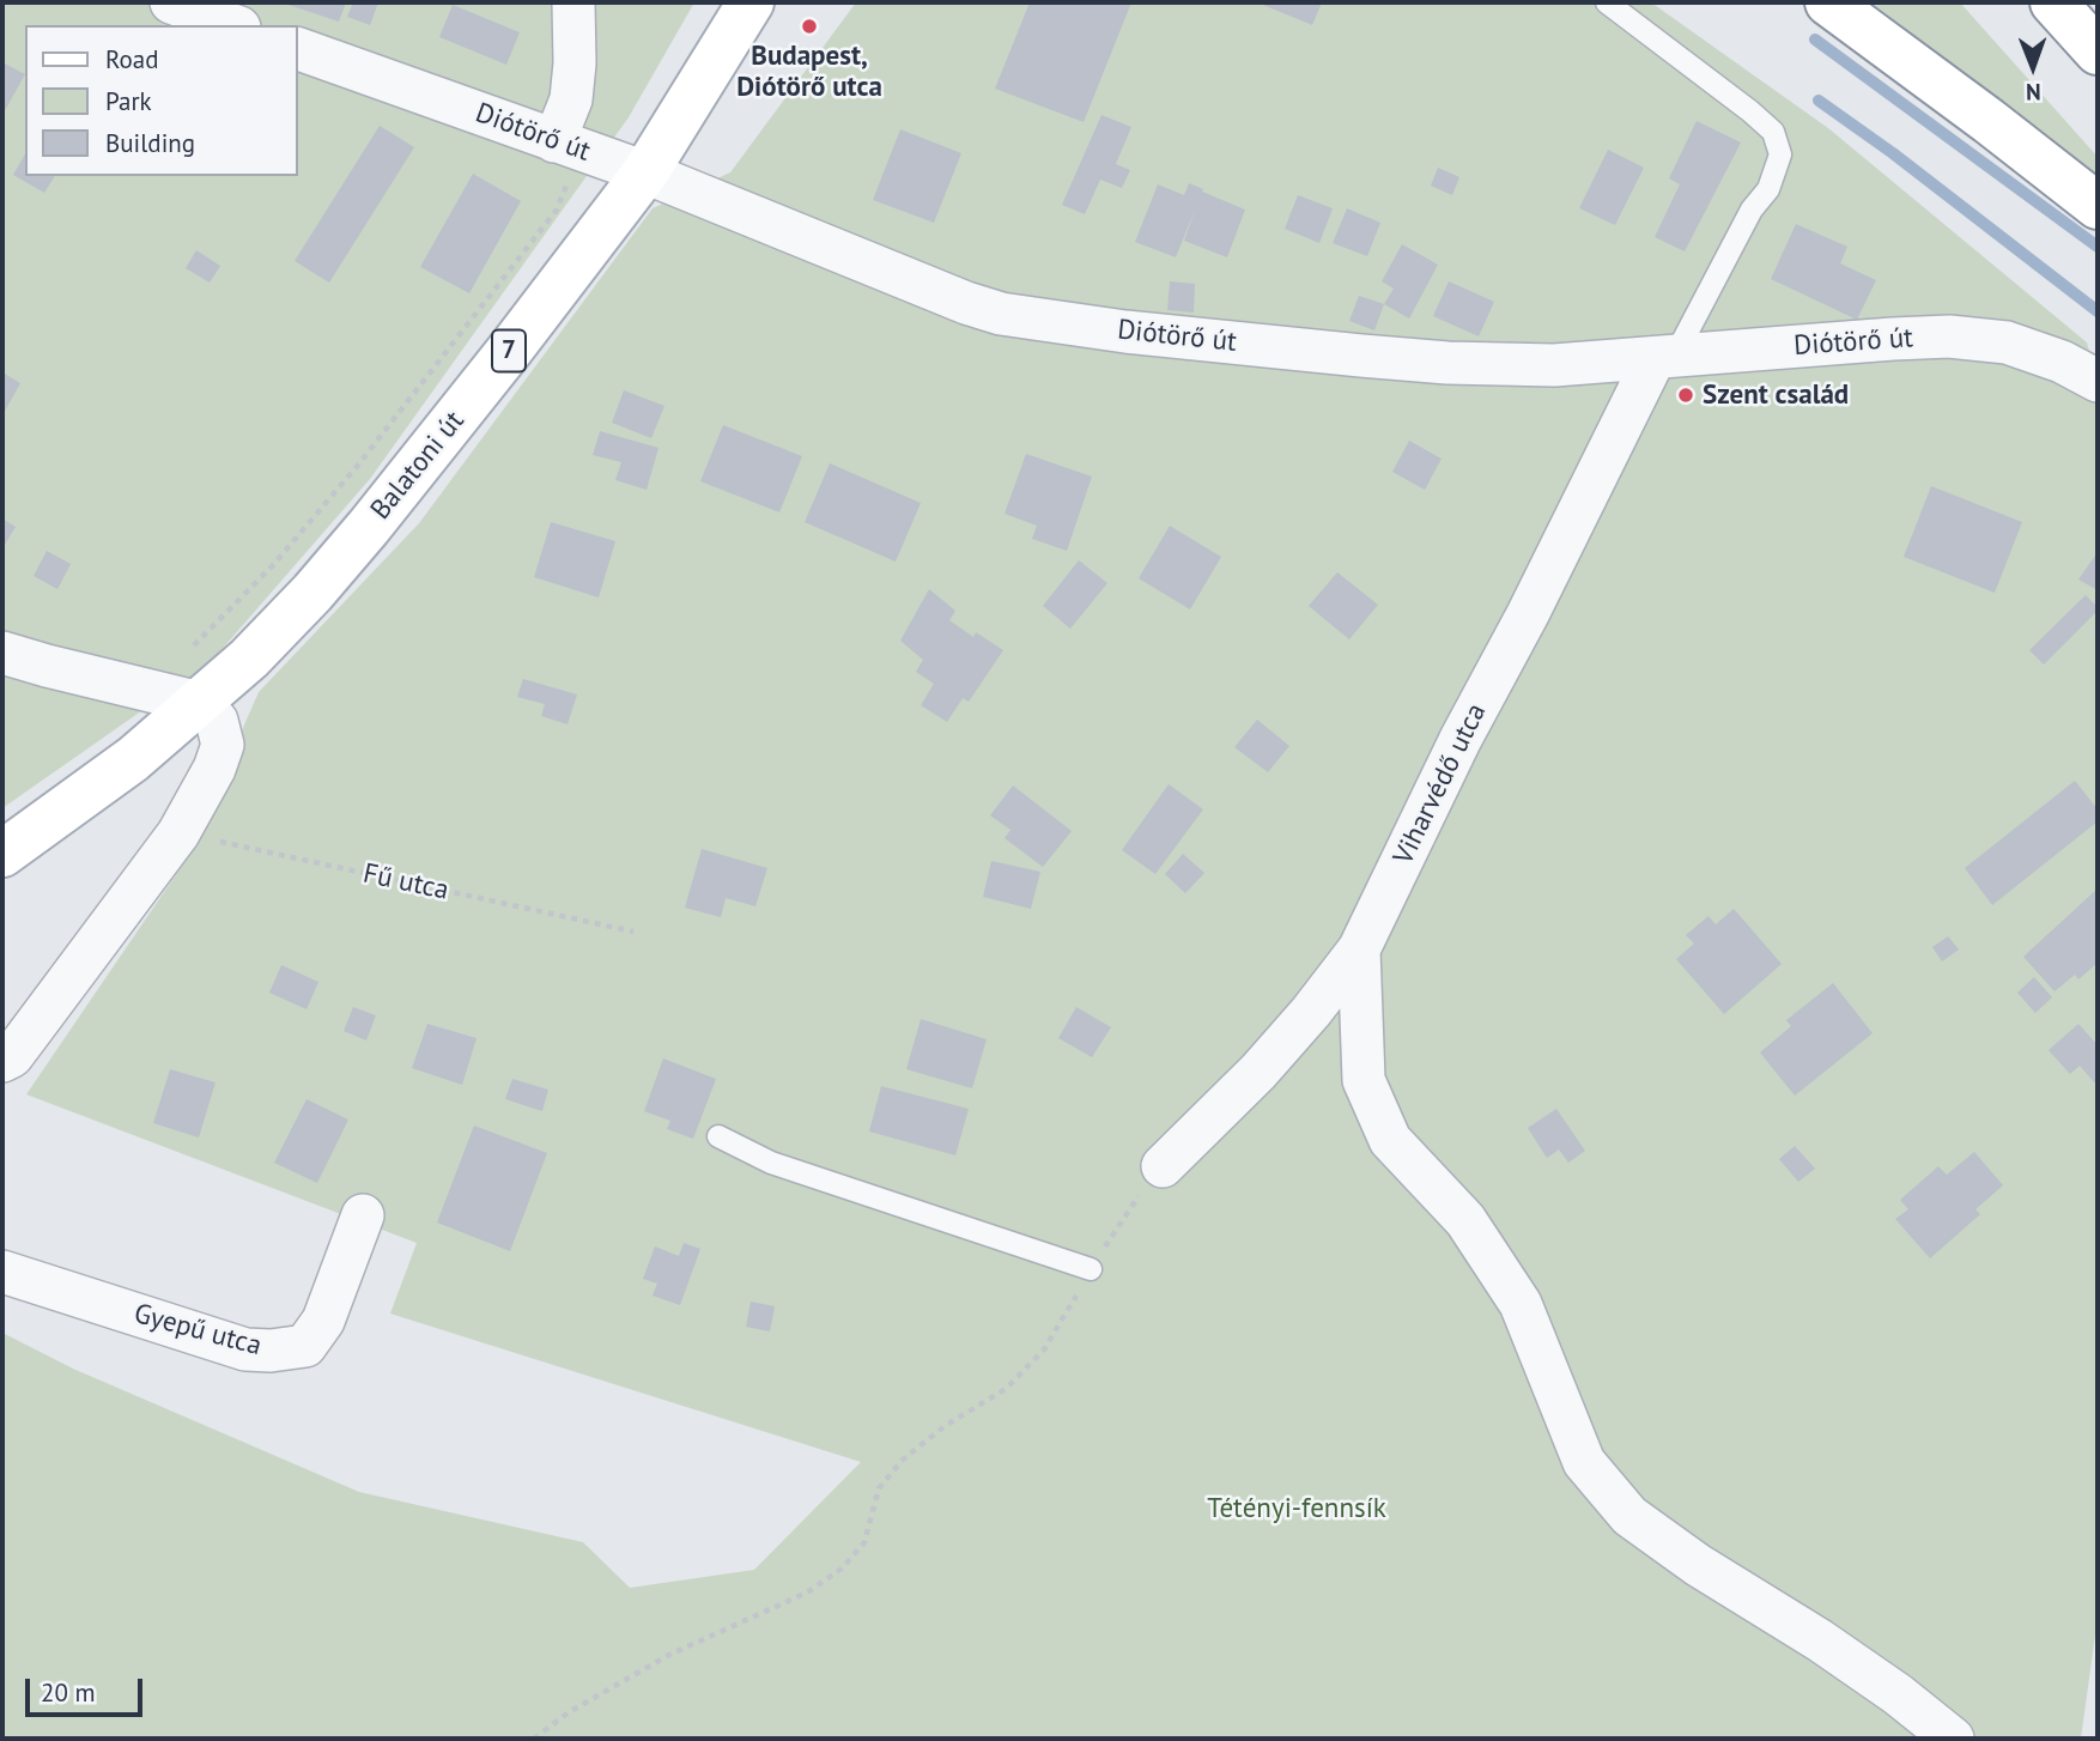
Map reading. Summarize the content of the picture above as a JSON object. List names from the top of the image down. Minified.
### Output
{"streets":{"main road":["7","Balatoni út"],"street":["Diótörő út","Viharvédő utca","Gyepű utca"],"path":["Fű utca"]},"crossings":[["Diótörő út","Balatoni út"],["Diótörő út","Viharvédő utca"]],"parks":["Tétényi-fennsík"],"places":["Budapest, Diótörő utca","Szent család"],"legend":["Road","Park","Building"],"scale_bar":"20 m","north":"bottom"}
